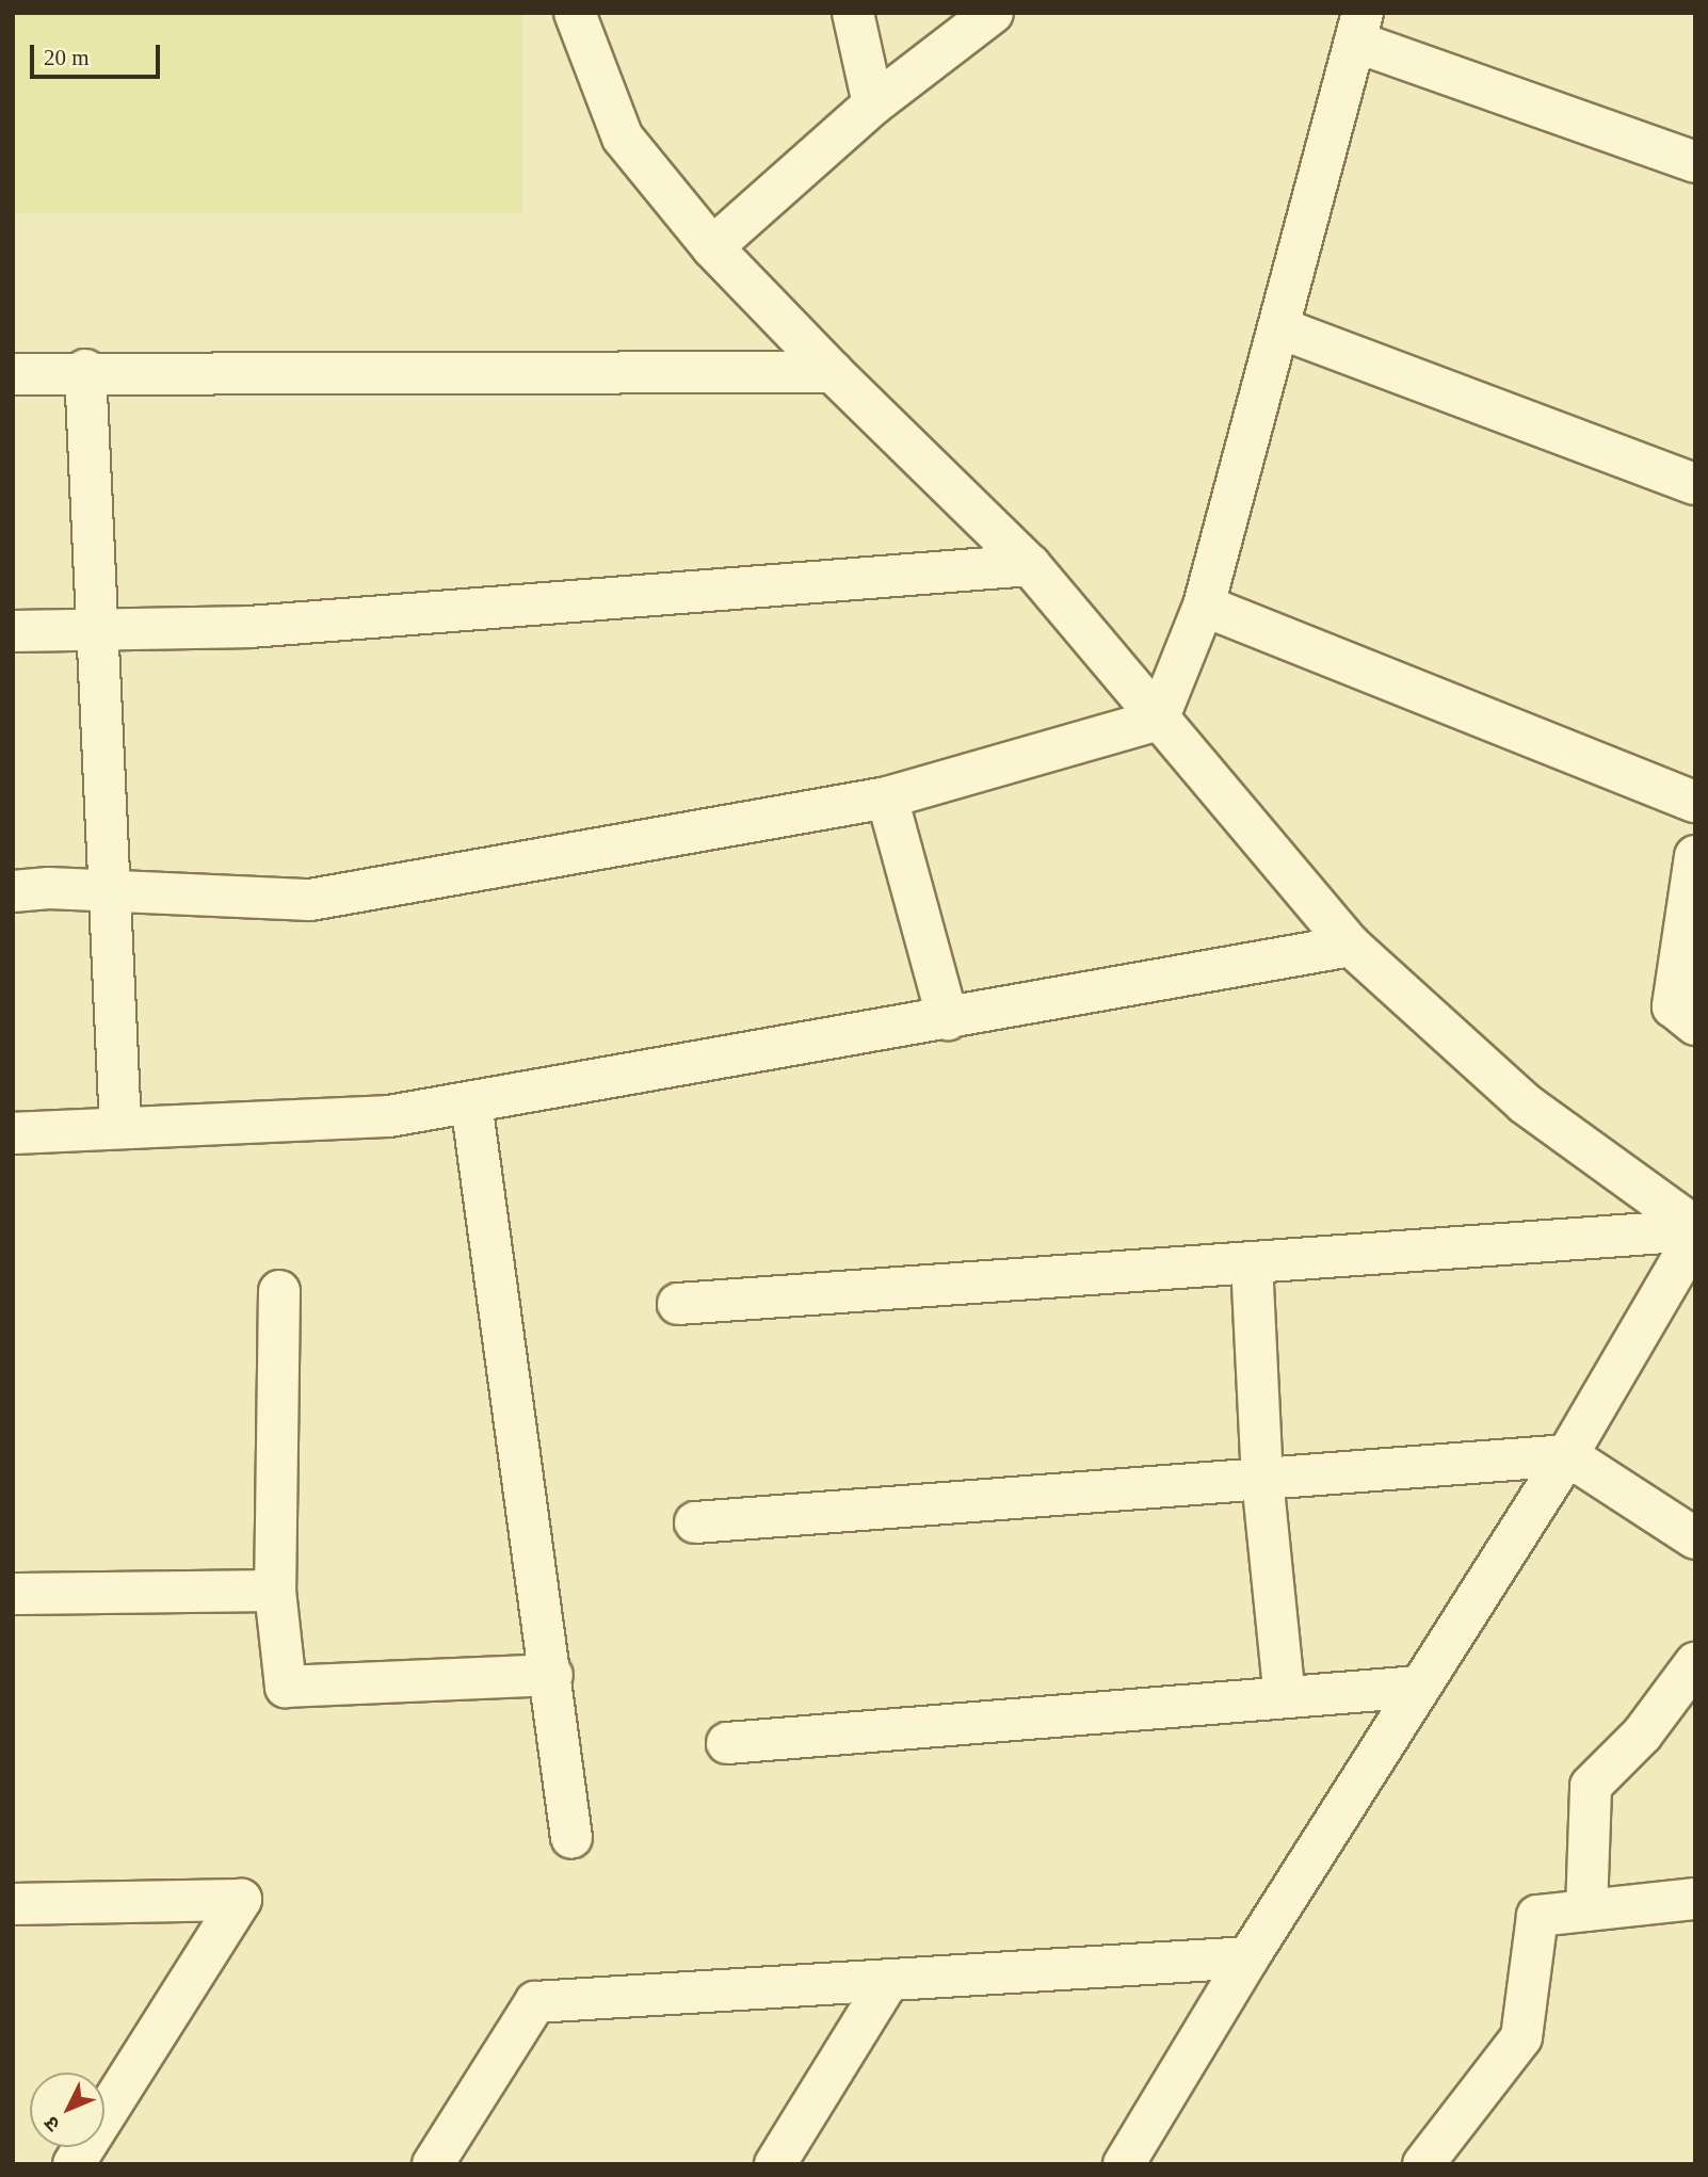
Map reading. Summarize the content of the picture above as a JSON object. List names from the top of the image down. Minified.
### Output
{"scale_bar":"20 m","north":"bottom left"}
